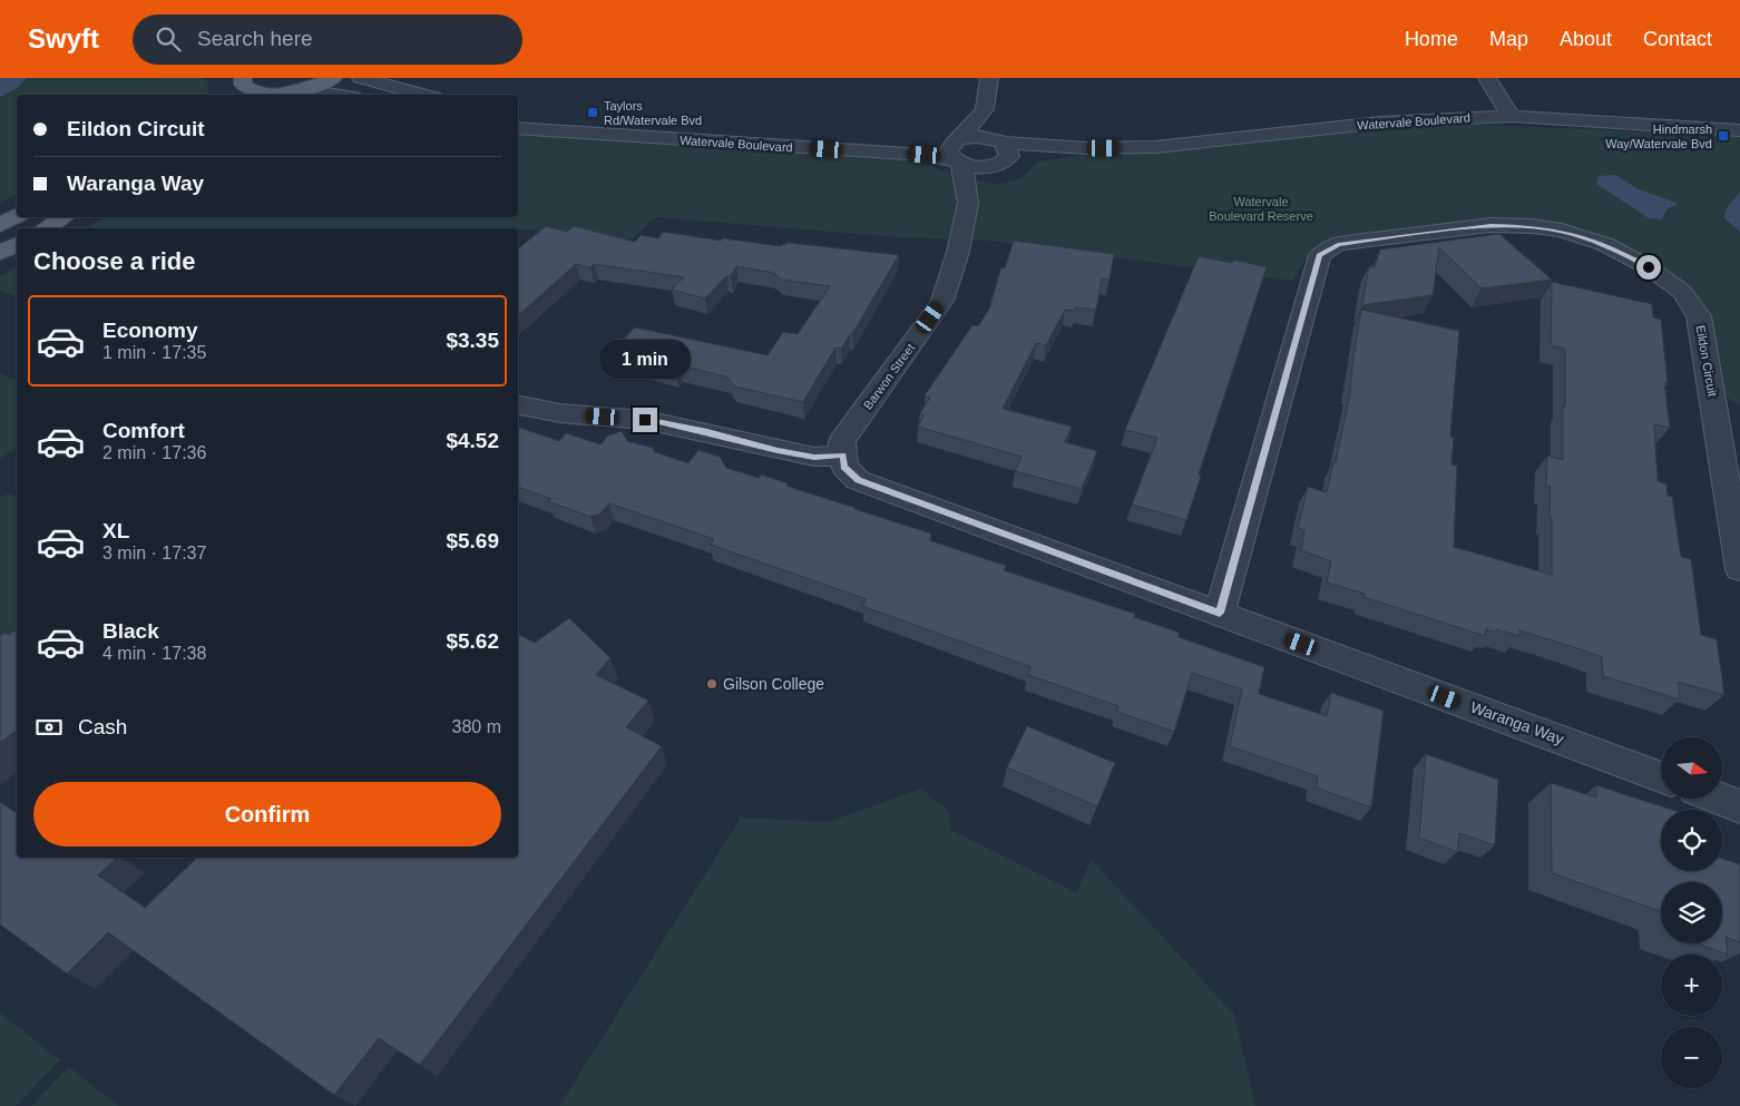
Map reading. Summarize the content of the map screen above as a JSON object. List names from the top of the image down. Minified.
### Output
{"streets":{"street":["Watervale Boulevard","Eildon Circuit","Barwon Street","Waranga Way"]},"crossings":[["Watervale Boulevard","Barwon Street"],["Eildon Circuit","Waranga Way"],["Barwon Street","Waranga Way"]],"parks":["Watervale Boulevard Reserve"],"places":{"transit":["Taylors Rd/Watervale Bvd","Hindmarsh Way/Watervale Bvd"],"other":["Gilson College"]},"north":"right","page":{"header":"Swyft","search":"Search here","nav":["Home","Map","About","Contact"],"banner":["Eildon Circuit","Waranga Way"],"heading":"Choose a ride","list":[{"name":"Economy","note":"1 min · 17:35","value":"$3.35"},{"name":"Comfort","note":"2 min · 17:36","value":"$4.52"},{"name":"XL","note":"3 min · 17:37","value":"$5.69"},{"name":"Black","note":"4 min · 17:38","value":"$5.62"}],"bubble":"1 min","pay":["Cash","380 m"],"map_buttons":["+","−"],"buttons":"Confirm"}}
